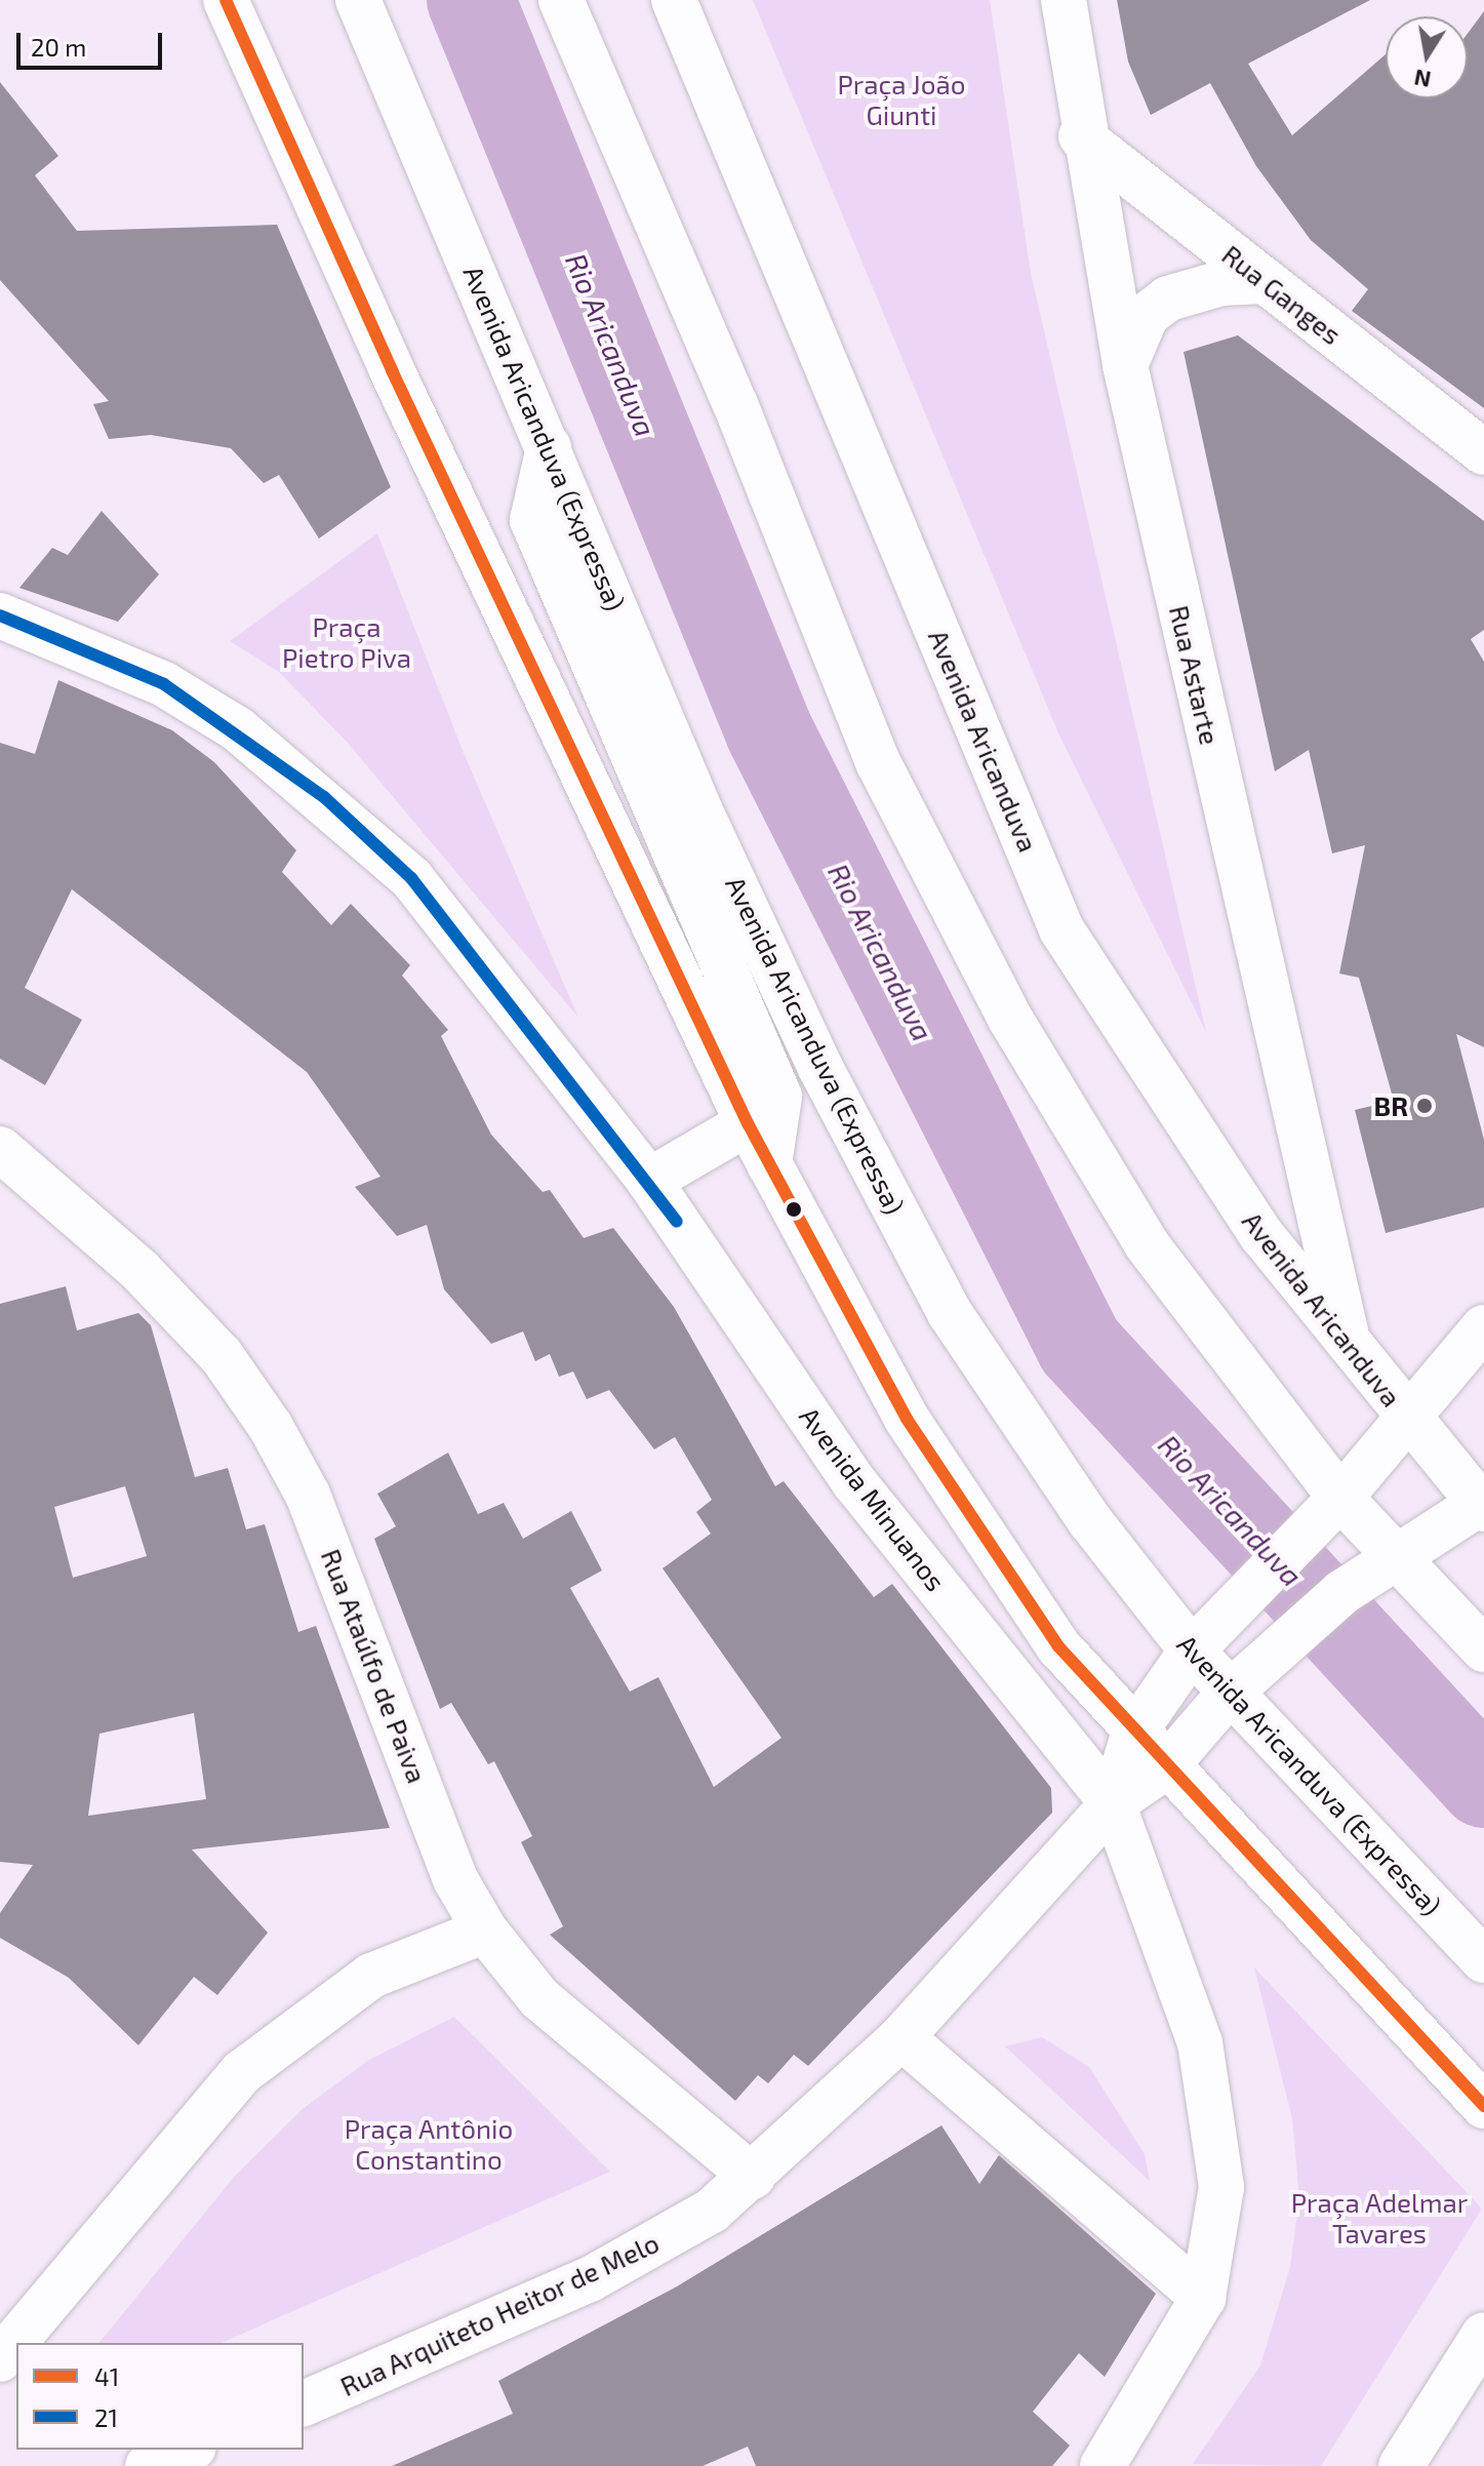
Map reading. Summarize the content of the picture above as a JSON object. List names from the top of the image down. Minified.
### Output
{"streets":{"main road":["Rua Ganges","Avenida Aricanduva (Expressa)","Rua Astarte","Avenida Aricanduva","Avenida Minuanos","Rua Ataúlfo de Paiva","Rua Arquiteto Heitor de Melo"]},"crossings":[["Rua Ganges","Rua Astarte"],["Avenida Aricanduva (Expressa)","Rua Arquiteto Heitor de Melo"],["Rua Astarte","Avenida Aricanduva"],["Avenida Aricanduva","Rua Arquiteto Heitor de Melo"],["Avenida Minuanos","Rua Arquiteto Heitor de Melo"],["Rua Ataúlfo de Paiva","Rua Arquiteto Heitor de Melo"]],"water":["Rio Aricanduva"],"parks":["Praça João Giunti","Praça Pietro Piva","Praça Antônio Constantino","Praça Adelmar Tavares"],"places":["BR"],"lines":["transit line 41","transit line 21"],"legend":["41","21"],"scale_bar":"20 m","north":"bottom"}
